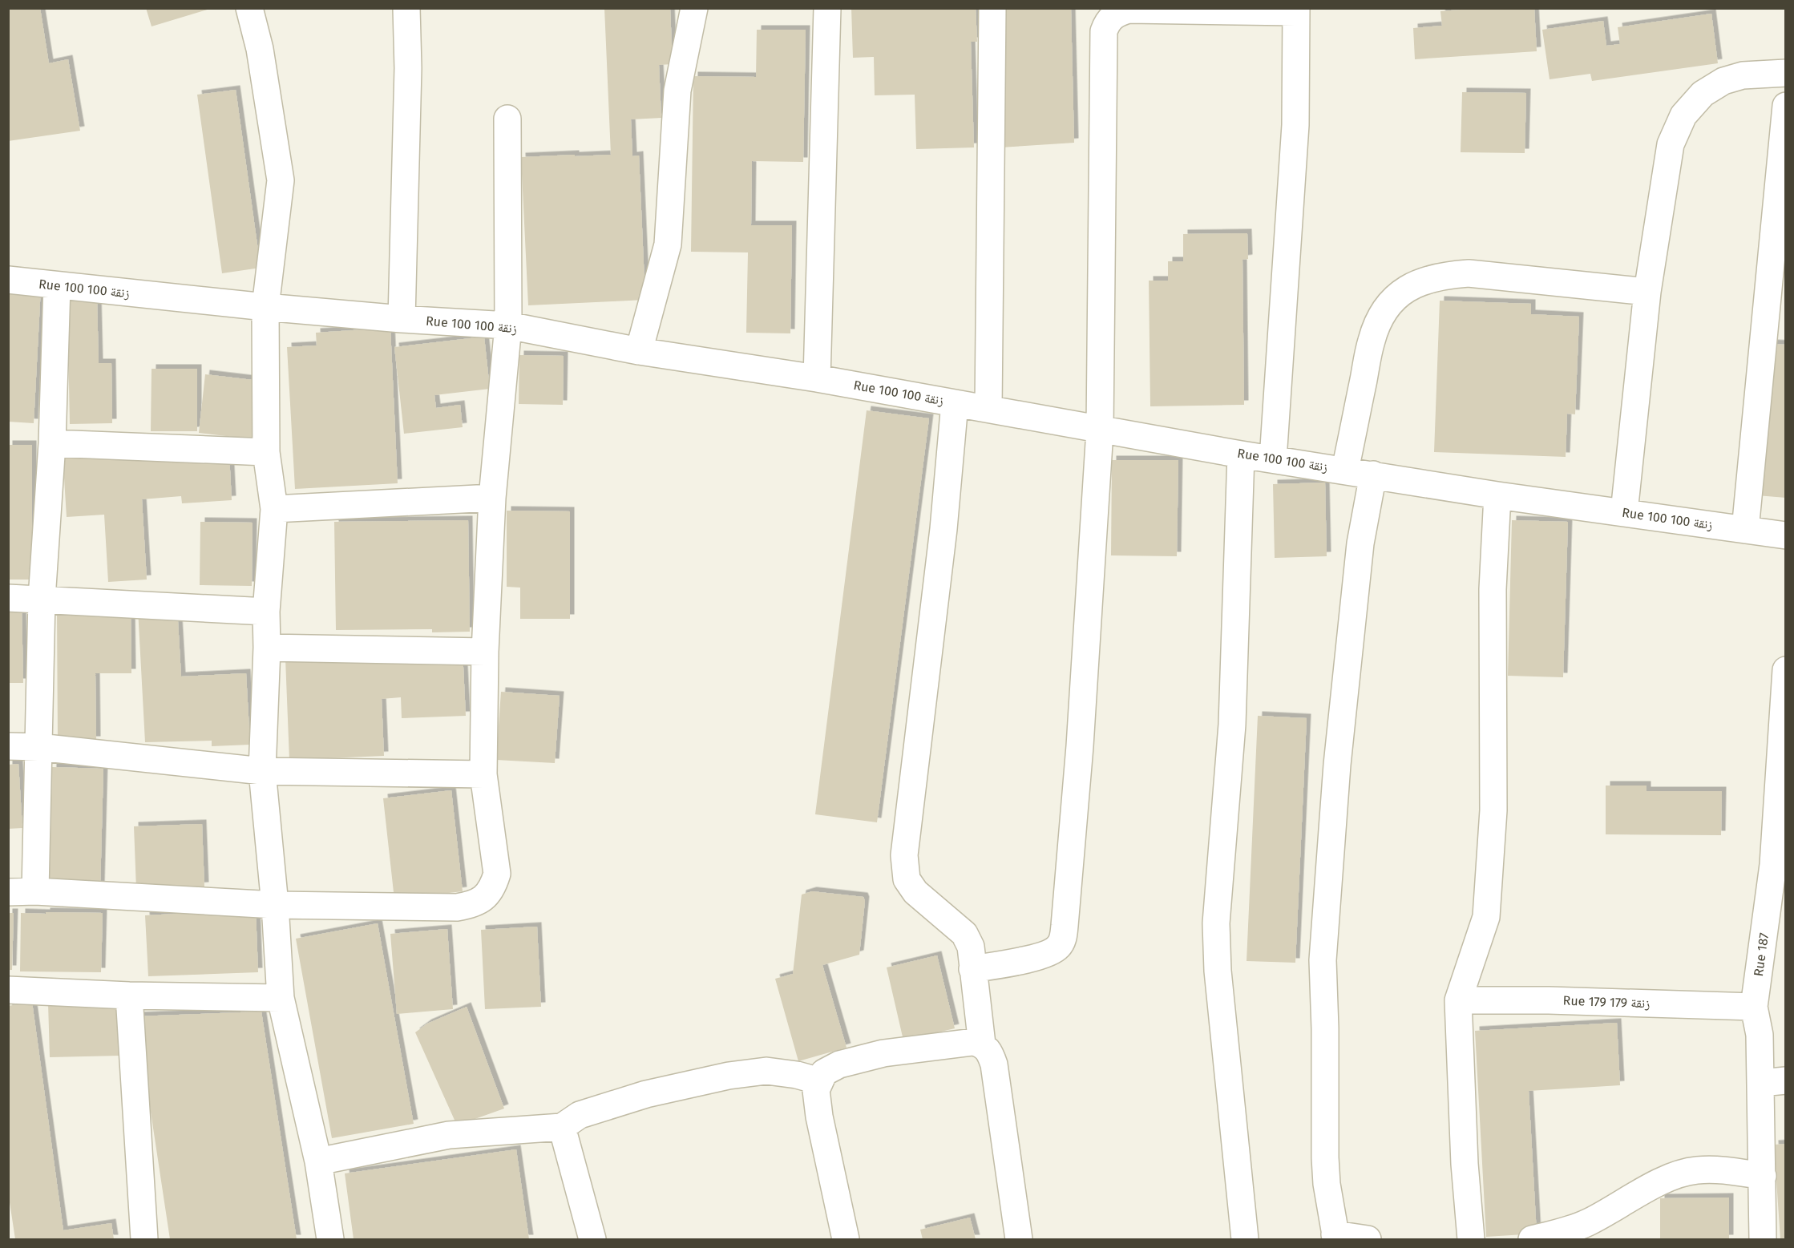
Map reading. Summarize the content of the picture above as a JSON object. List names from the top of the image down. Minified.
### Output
{"streets":{"street":["Rue 100 زنقة 100","Rue 187","Rue 179 زنقة 179"]},"crossings":[["Rue 187","Rue 179 زنقة 179"]]}
